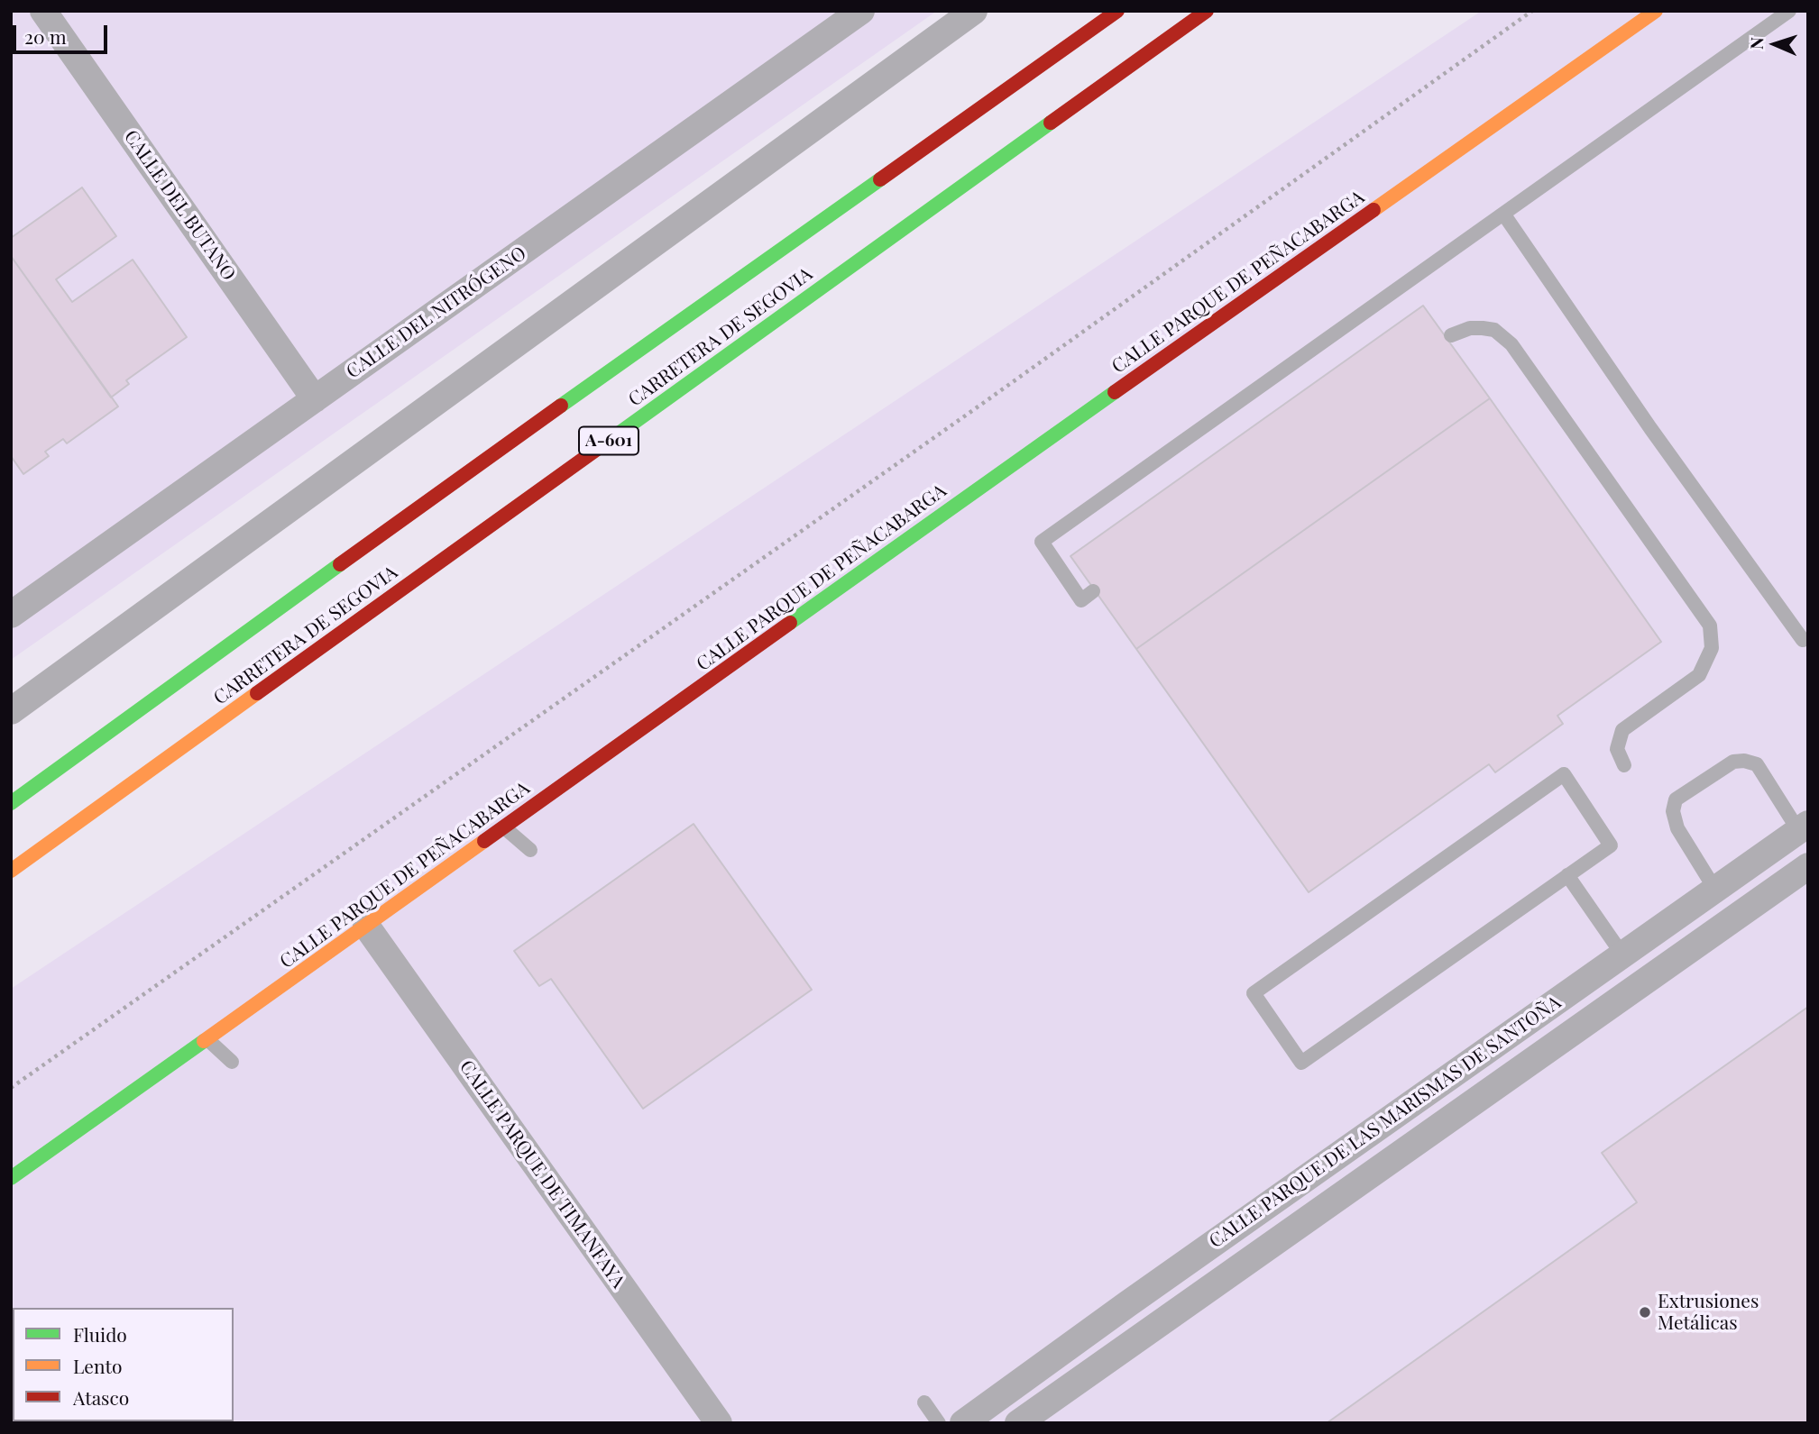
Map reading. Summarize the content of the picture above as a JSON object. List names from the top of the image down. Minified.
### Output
{"streets":{"main road":["CALLE PARQUE DE PEÑACABARGA","CARRETERA DE SEGOVIA","A-601"],"street":["CALLE DEL BUTANO","CALLE DEL NITRÓGENO","CALLE PARQUE DE LAS MARISMAS DE SANTOÑA","CALLE PARQUE DE TIMANFAYA"]},"crossings":[["CALLE DEL BUTANO","CALLE DEL NITRÓGENO"],["CALLE PARQUE DE PEÑACABARGA","CALLE PARQUE DE TIMANFAYA"]],"places":["Extrusiones Metálicas"],"legend":["Fluido","Lento","Atasco"],"scale_bar":"20 m","north":"left"}
